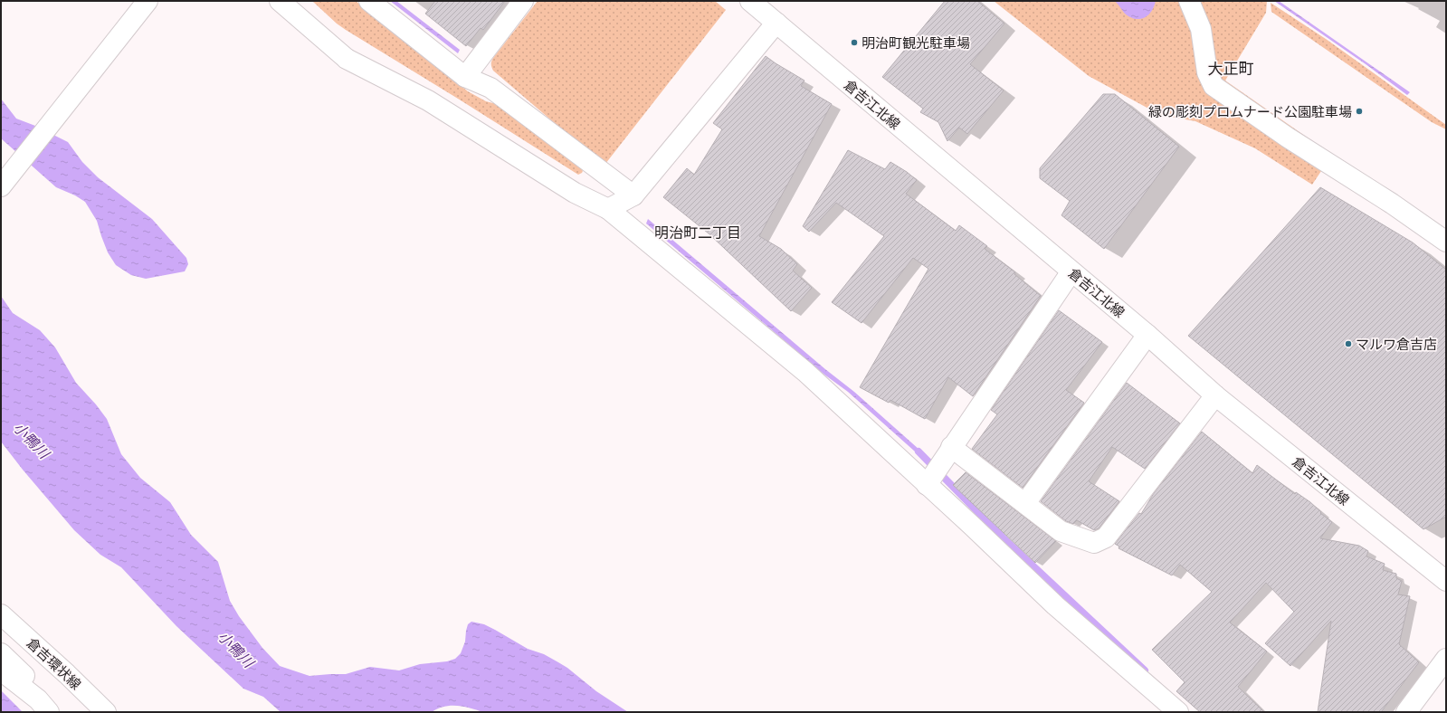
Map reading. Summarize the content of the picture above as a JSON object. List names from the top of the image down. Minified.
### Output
{"streets":{"street":["倉吉江北線","倉吉環状線"]},"districts":["大正町","明治町二丁目"],"water":["小鴨川"],"places":["明治町観光駐車場","緑の彫刻プロムナード公園駐車場","マルワ倉吉店"]}
